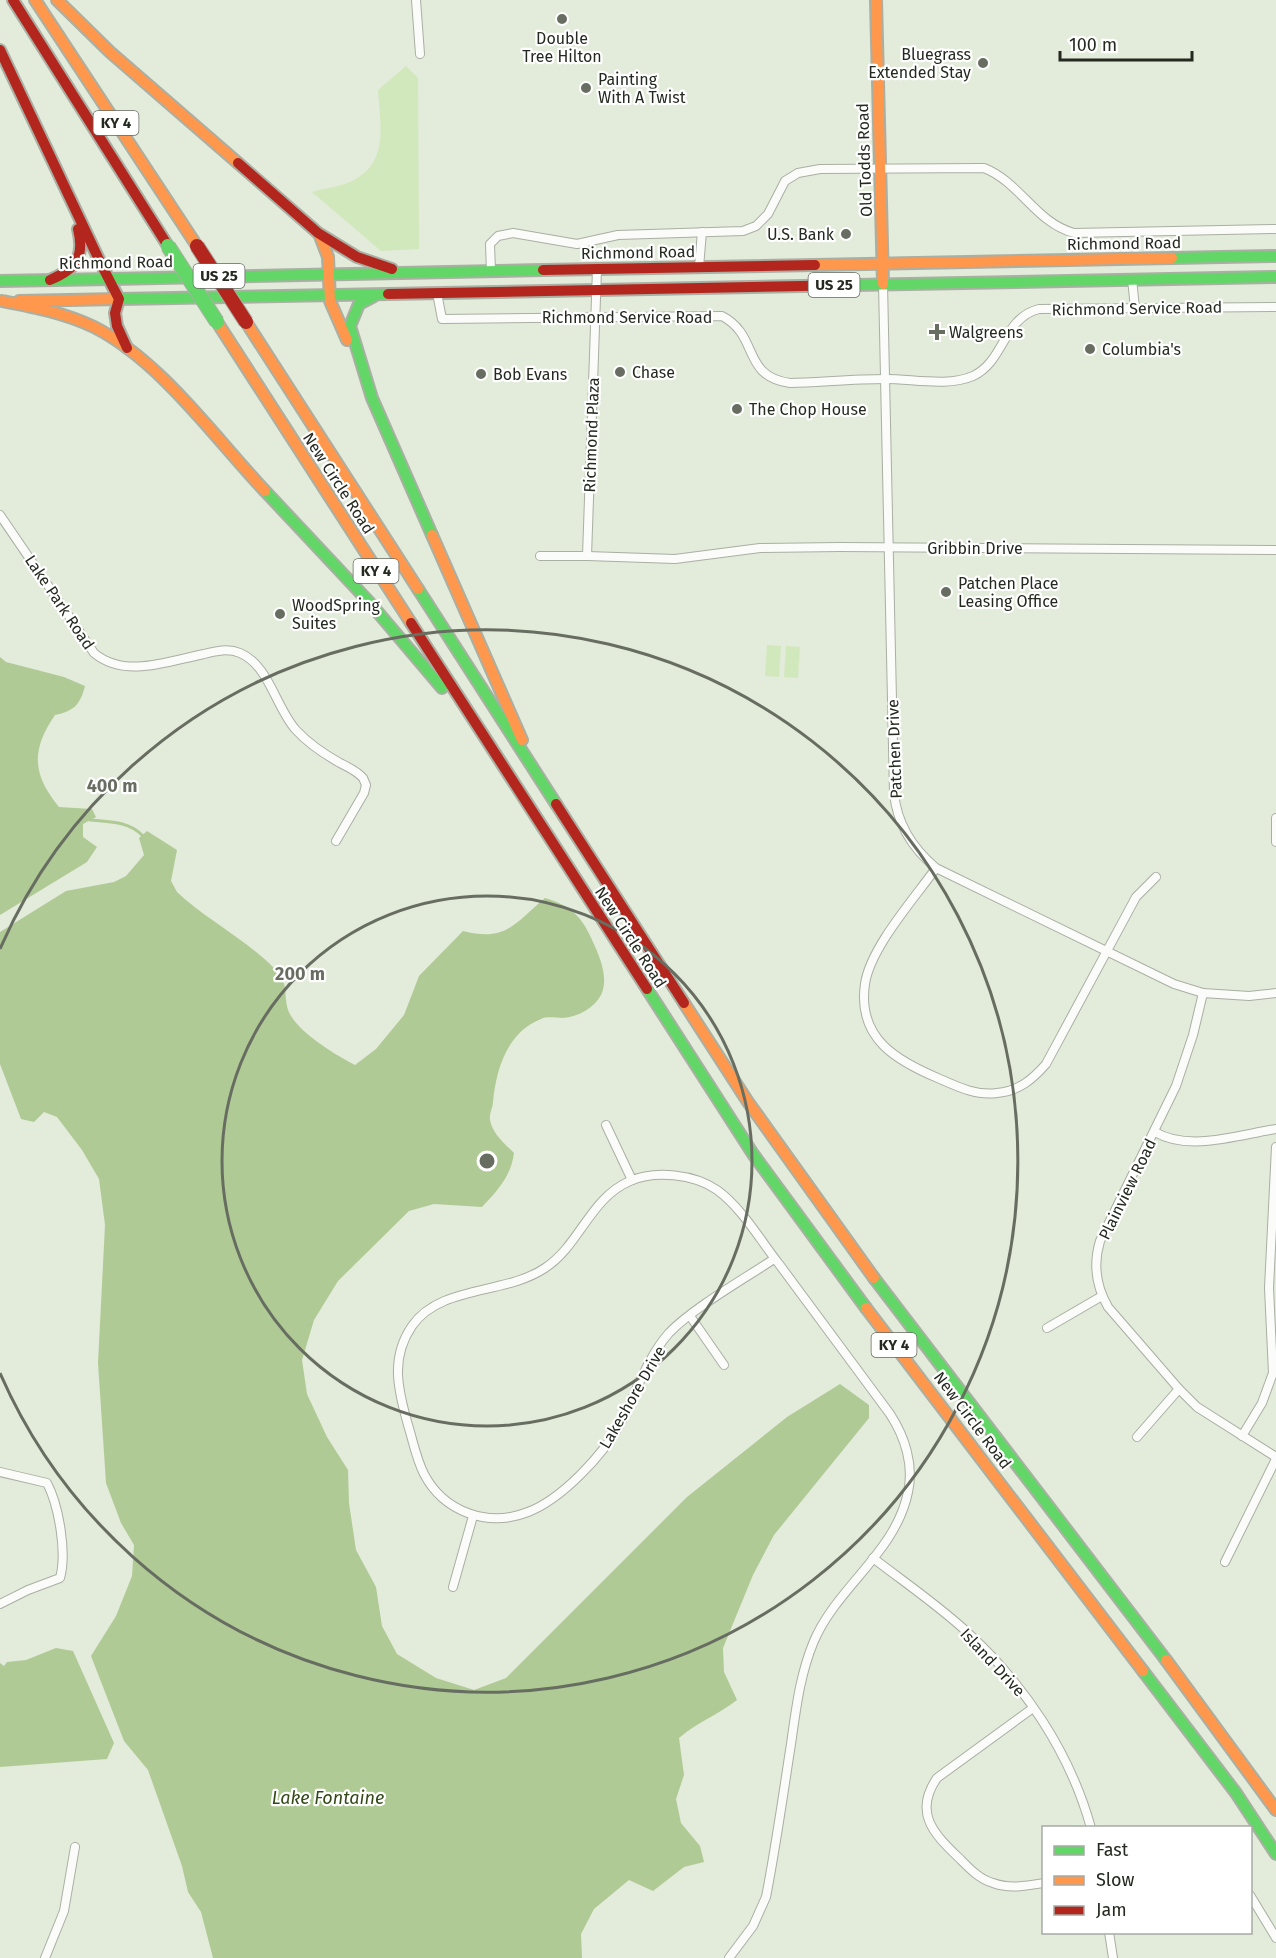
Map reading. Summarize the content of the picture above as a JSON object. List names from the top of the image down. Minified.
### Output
{"streets":{"main road":["KY 4","Old Todds Road","Richmond Road","US 25","New Circle Road"],"street":["Richmond Service Road","Richmond Plaza","Gribbin Drive","Lake Park Road","Patchen Drive","Plainview Road","Lakeshore Drive","Island Drive"]},"crossings":[["Old Todds Road","Richmond Road"],["Old Todds Road","US 25"],["Old Todds Road","Patchen Drive"],["Richmond Road","Richmond Plaza"],["US 25","Richmond Service Road"],["US 25","Richmond Plaza"],["US 25","Patchen Drive"],["Richmond Service Road","Richmond Plaza"],["Richmond Service Road","Patchen Drive"],["Richmond Plaza","Gribbin Drive"],["Gribbin Drive","Patchen Drive"],["Patchen Drive","Plainview Road"],["Lakeshore Drive","Island Drive"]],"water":["Lake Fontaine"],"places":{"other":["Double Tree Hilton","Bluegrass Extended Stay","Painting With A Twist","U.S. Bank","Columbia's","Chase","Bob Evans","The Chop House","Patchen Place Leasing Office","WoodSpring Suites"],"health":["Walgreens"]},"legend":["Fast","Slow","Jam"],"scale_bar":"100 m","rings":["400 m","200 m"]}
